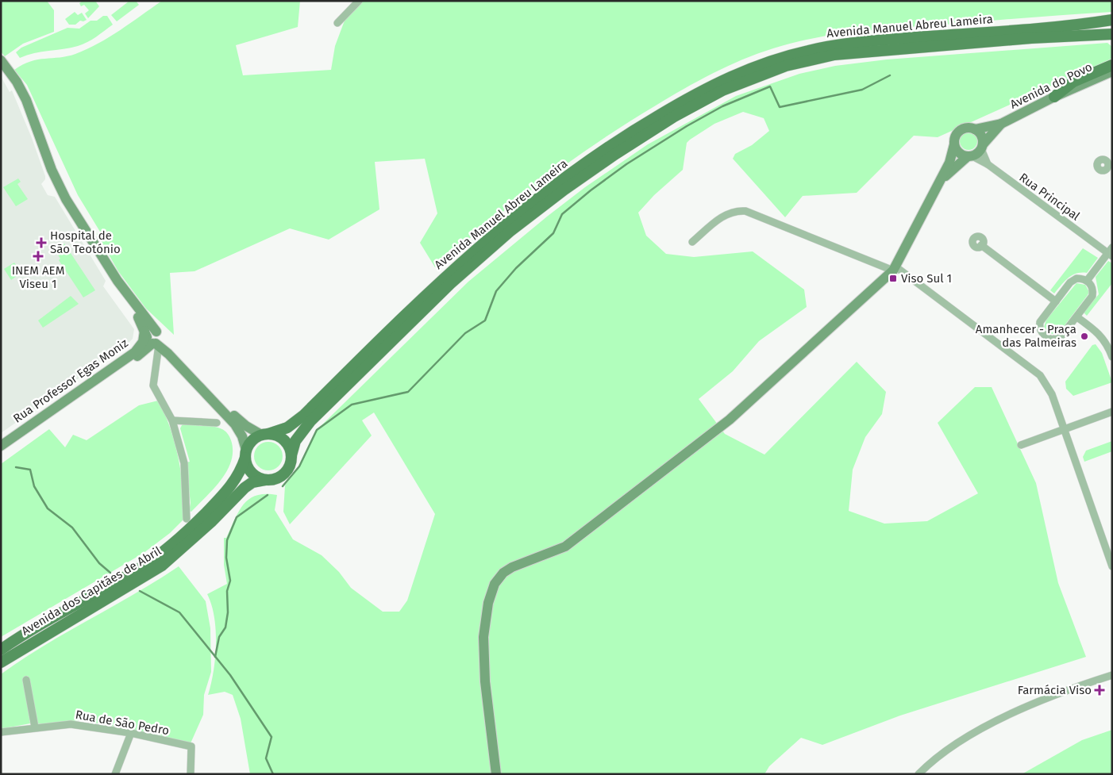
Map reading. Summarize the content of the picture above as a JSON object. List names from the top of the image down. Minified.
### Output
{"streets":{"main road":["Avenida Manuel Abreu Lameira","Avenida dos Capitães de Abril"],"street":["Avenida do Povo","Rua Principal","Rua Professor Egas Moniz","Rua de São Pedro"]},"crossings":[["Avenida Manuel Abreu Lameira","Avenida dos Capitães de Abril"],["Avenida do Povo","Rua Principal"]],"places":{"health":["Hospital de São Teotónio","INEM AEM Viseu 1","Farmácia Viso"],"transit":["Viso Sul 1"],"other":["Amanhecer - Praça das Palmeiras"]}}
